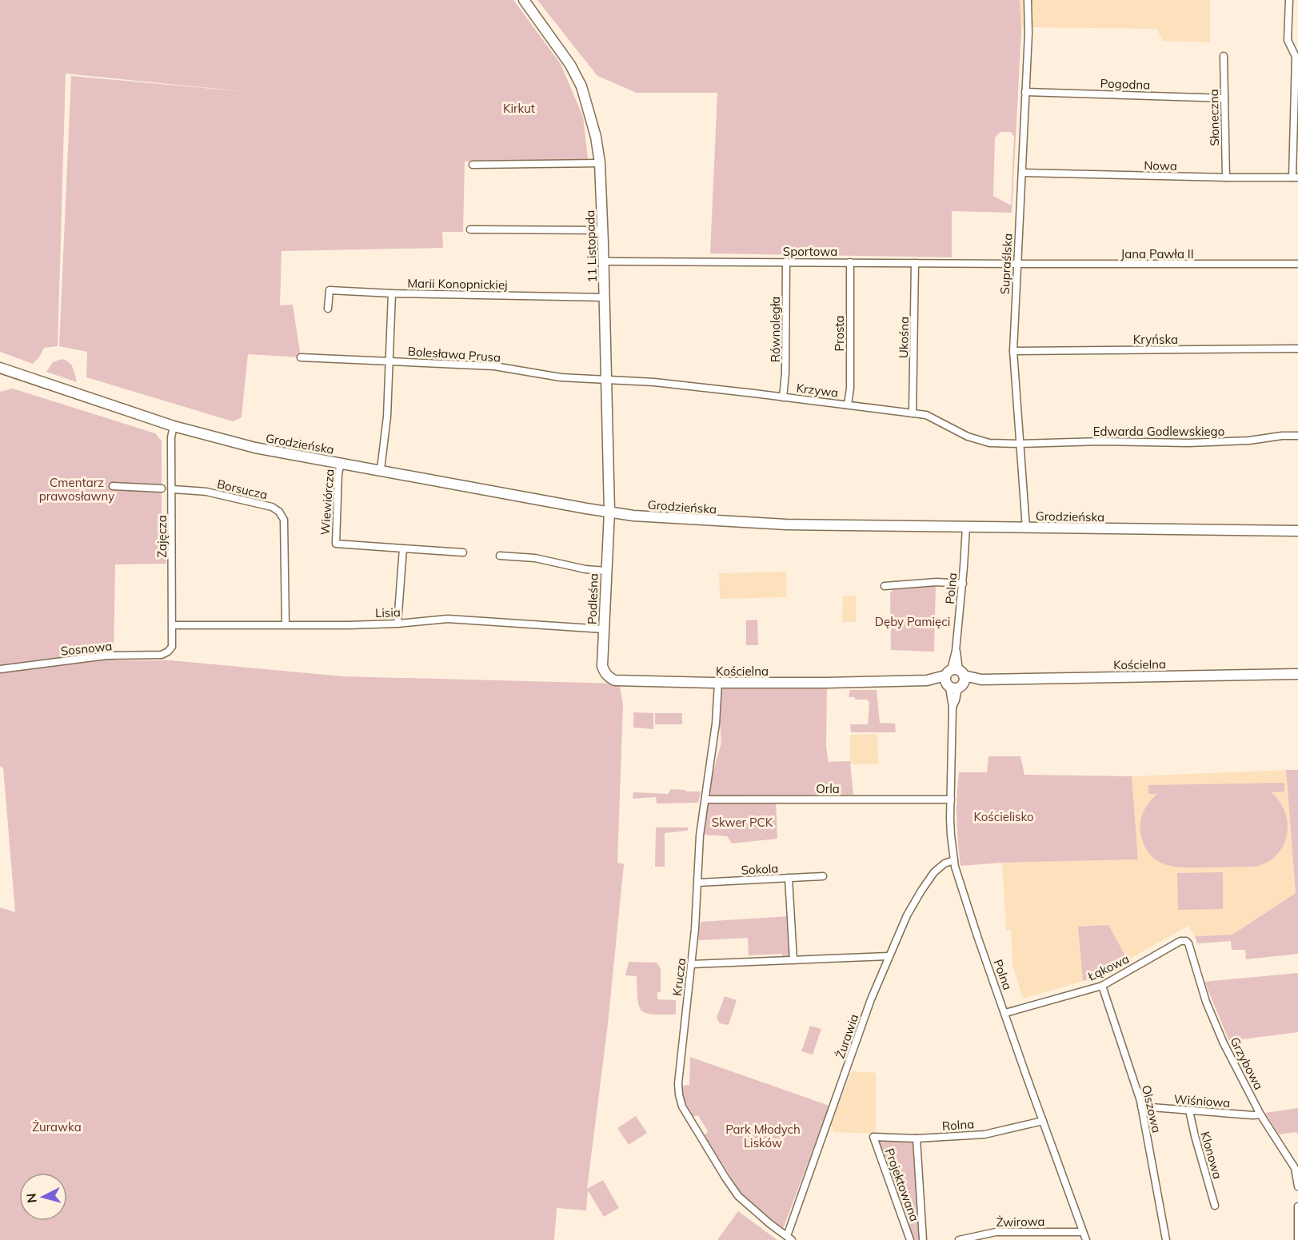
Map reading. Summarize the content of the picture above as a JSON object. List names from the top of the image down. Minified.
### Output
{"streets":{"street":["Pogodna","Słoneczna","Nowa","11 Listopada","Sportowa","Jana Pawła II","Supraślska","Marii Konopnickiej","Równoległa","Prosta","Ukośna","Kryńska","Bolesława Prusa","Krzywa","Edwarda Godlewskiego","Grodzieńska","Borsucza","Wiewiórcza","Zajęcza","Polna","Podleśna","Lisia","Sosnowa","Kościelna","Orla","Sokola","Łąkowa","Krucza","Żurawia","Grzybowa","Wiśniowa","Olszowa","Rolna","Klonowa","Projektowana","Żwirowa"]},"crossings":[["Pogodna","Słoneczna"],["Pogodna","Supraślska"],["Słoneczna","Nowa"],["Nowa","Supraślska"],["11 Listopada","Sportowa"],["11 Listopada","Marii Konopnickiej"],["11 Listopada","Bolesława Prusa"],["11 Listopada","Krzywa"],["11 Listopada","Grodzieńska"],["11 Listopada","Podleśna"],["Sportowa","Jana Pawła II"],["Sportowa","Supraślska"],["Sportowa","Równoległa"],["Sportowa","Prosta"],["Sportowa","Ukośna"],["Jana Pawła II","Supraślska"],["Supraślska","Kryńska"],["Supraślska","Krzywa"],["Supraślska","Edwarda Godlewskiego"],["Supraślska","Grodzieńska"],["Równoległa","Krzywa"],["Prosta","Krzywa"],["Ukośna","Krzywa"],["Bolesława Prusa","Krzywa"],["Krzywa","Edwarda Godlewskiego"],["Grodzieńska","Wiewiórcza"],["Grodzieńska","Zajęcza"],["Grodzieńska","Polna"],["Grodzieńska","Podleśna"],["Borsucza","Zajęcza"],["Borsucza","Lisia"],["Zajęcza","Lisia"],["Zajęcza","Sosnowa"],["Polna","Kościelna"],["Polna","Orla"],["Polna","Łąkowa"],["Polna","Żurawia"],["Polna","Rolna"],["Polna","Żwirowa"],["Podleśna","Lisia"],["Podleśna","Kościelna"],["Kościelna","Krucza"],["Orla","Krucza"],["Sokola","Krucza"],["Łąkowa","Grzybowa"],["Łąkowa","Olszowa"],["Krucza","Żurawia"],["Grzybowa","Wiśniowa"],["Wiśniowa","Olszowa"],["Wiśniowa","Klonowa"],["Rolna","Projektowana"]],"parks":["Kirkut","Cmentarz prawosławny","Dęby Pamięci","Kościelisko","Skwer PCK","Żurawka","Park Młodych Lisków"],"north":"left"}
